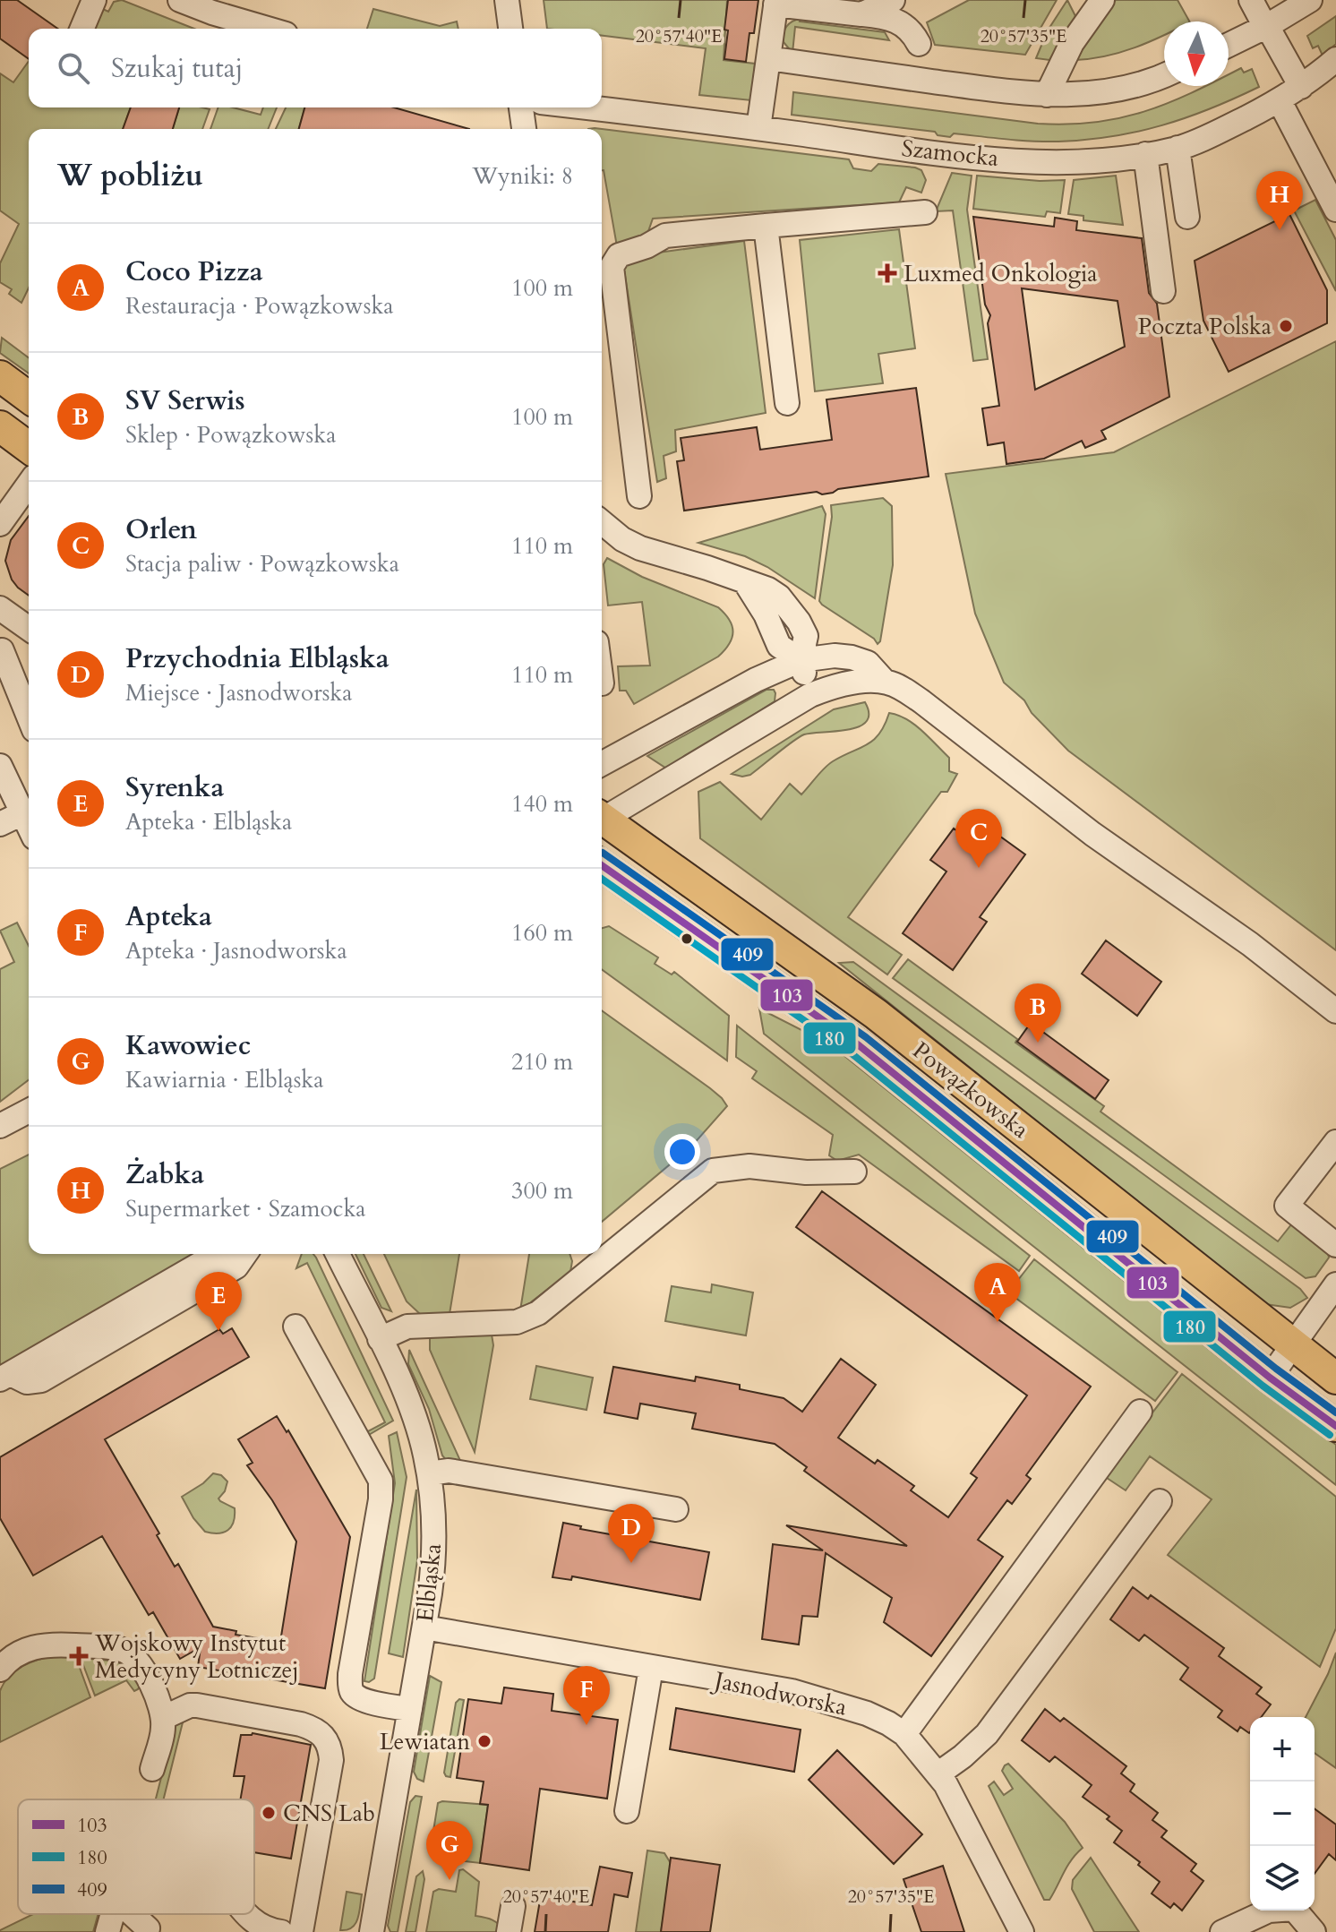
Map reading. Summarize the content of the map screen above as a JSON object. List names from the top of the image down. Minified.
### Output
{"streets":{"main road":["Powązkowska"],"street":["Szamocka","Elbląska","Jasnodworska"]},"crossings":[["Elbląska","Jasnodworska"]],"places":{"health":["Luxmed Onkologia","Wojskowy Instytut Medycyny Lotniczej"],"other":["Poczta Polska","Lewiatan","CNS Lab"]},"lines":["transit line 409","transit line 103","transit line 180"],"legend":["103","180","409"],"north":"bottom","page":{"search":"Szukaj tutaj","heading":["W pobliżu","Wyniki: 8"],"pins":["H","C","B","A","E","D","F","G"],"list":[{"mark":"A","name":"Coco Pizza","note":"Restauracja · Powązkowska","value":"100 m"},{"mark":"B","name":"SV Serwis","note":"Sklep · Powązkowska","value":"100 m"},{"mark":"C","name":"Orlen","note":"Stacja paliw · Powązkowska","value":"110 m"},{"mark":"D","name":"Przychodnia Elbląska","note":"Miejsce · Jasnodworska","value":"110 m"},{"mark":"E","name":"Syrenka","note":"Apteka · Elbląska","value":"140 m"},{"mark":"F","name":"Apteka","note":"Apteka · Jasnodworska","value":"160 m"},{"mark":"G","name":"Kawowiec","note":"Kawiarnia · Elbląska","value":"210 m"},{"mark":"H","name":"Żabka","note":"Supermarket · Szamocka","value":"300 m"}],"map_buttons":["+","−"]},"coordinates":["20°57'40\"E","20°57'35\"E"]}
